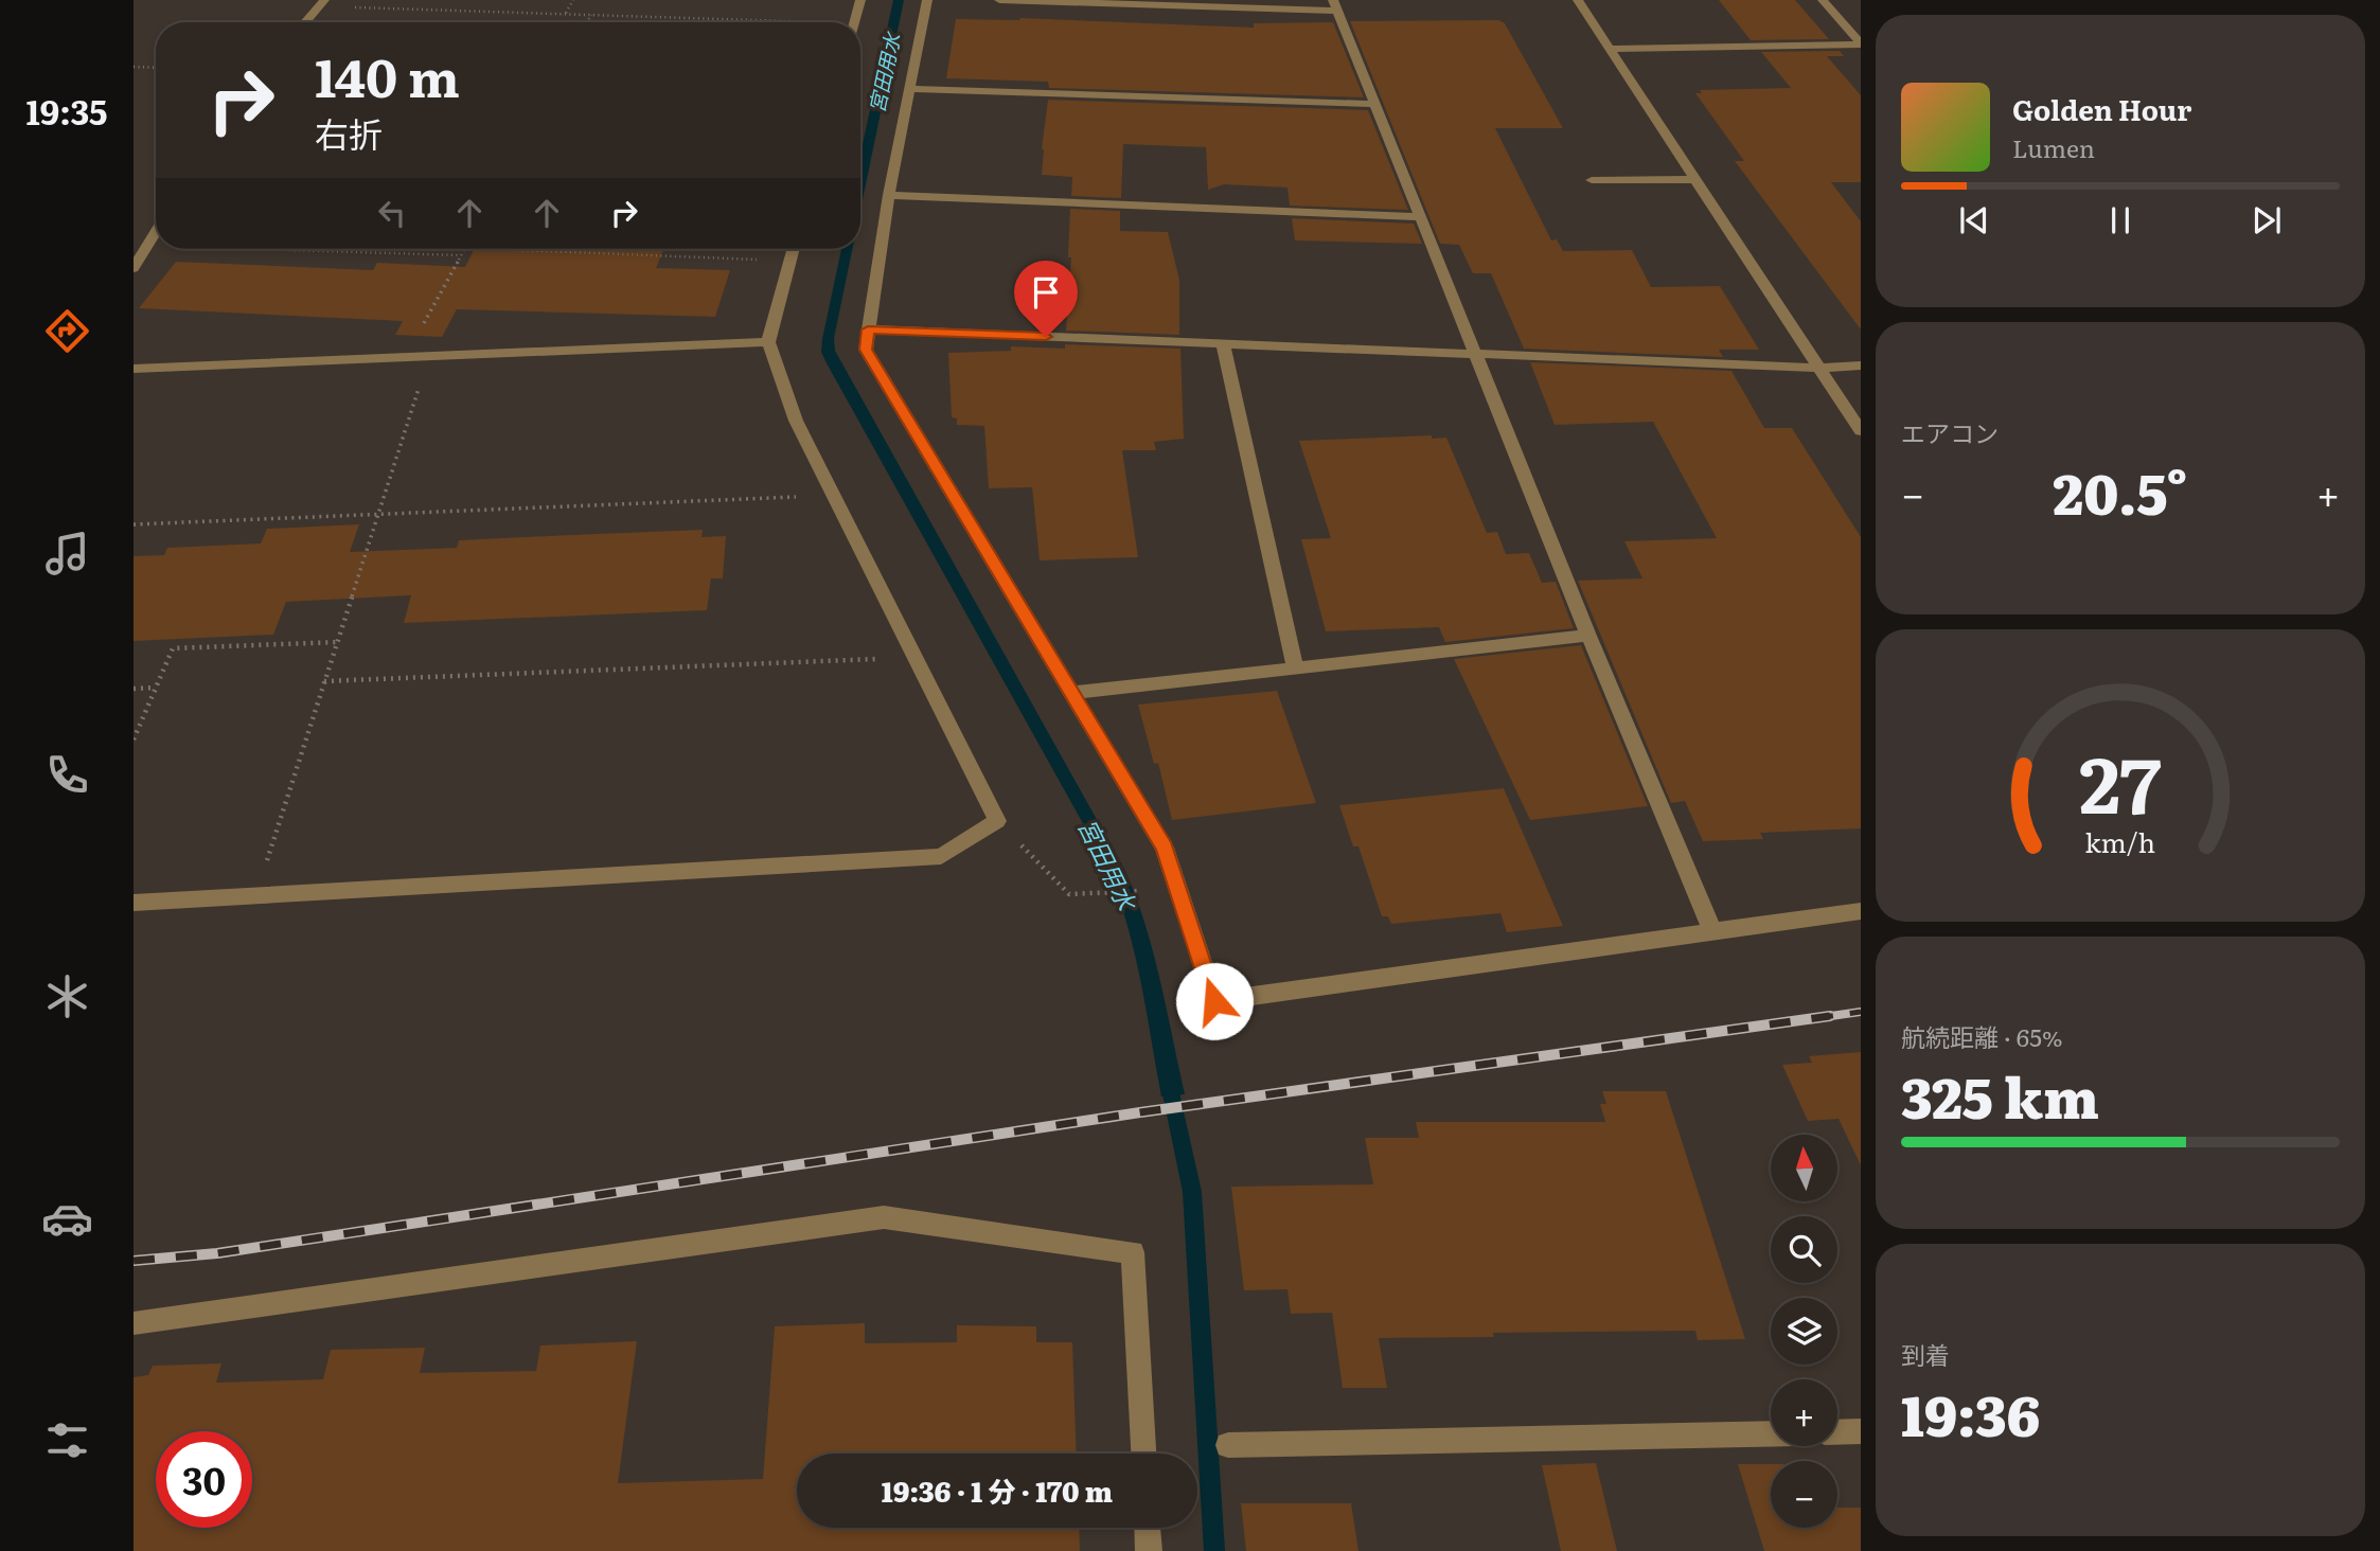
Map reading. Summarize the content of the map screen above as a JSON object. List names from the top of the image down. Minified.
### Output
{"water":["宮田用水"],"north":"top","page":{"tabs":"19:35","turn":["140 m","右折"],"song":["Golden Hour","Lumen"],"tile":["エアコン",["航続距離 · 65%","325 km"],["到着","19:36"]],"heat":["−","20.5°","+"],"map_buttons":["+","−"],"limit":"30","trip":"19:36 · 1 分 · 170 m","gauge":["27","km/h"]}}
